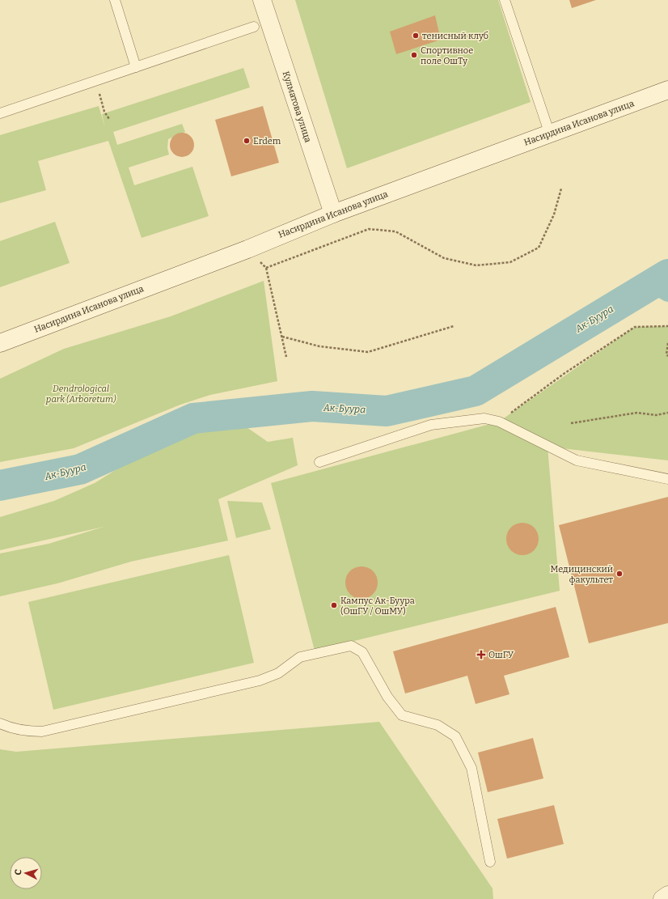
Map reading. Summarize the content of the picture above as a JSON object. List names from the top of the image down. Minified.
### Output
{"streets":{"main road":["Кулматова улица","Насирдина Исанова улица"]},"crossings":[["Кулматова улица","Насирдина Исанова улица"]],"water":["Ак-Буура"],"parks":["Dendrological park (Arboretum)"],"places":{"other":["тенисный клуб","Спортивное поле ОшТу","Erdem","Медицинский факультет","Кампус Ак-Буура (ОшГУ / ОшМУ)"],"health":["ОшГУ"]},"north":"left"}
